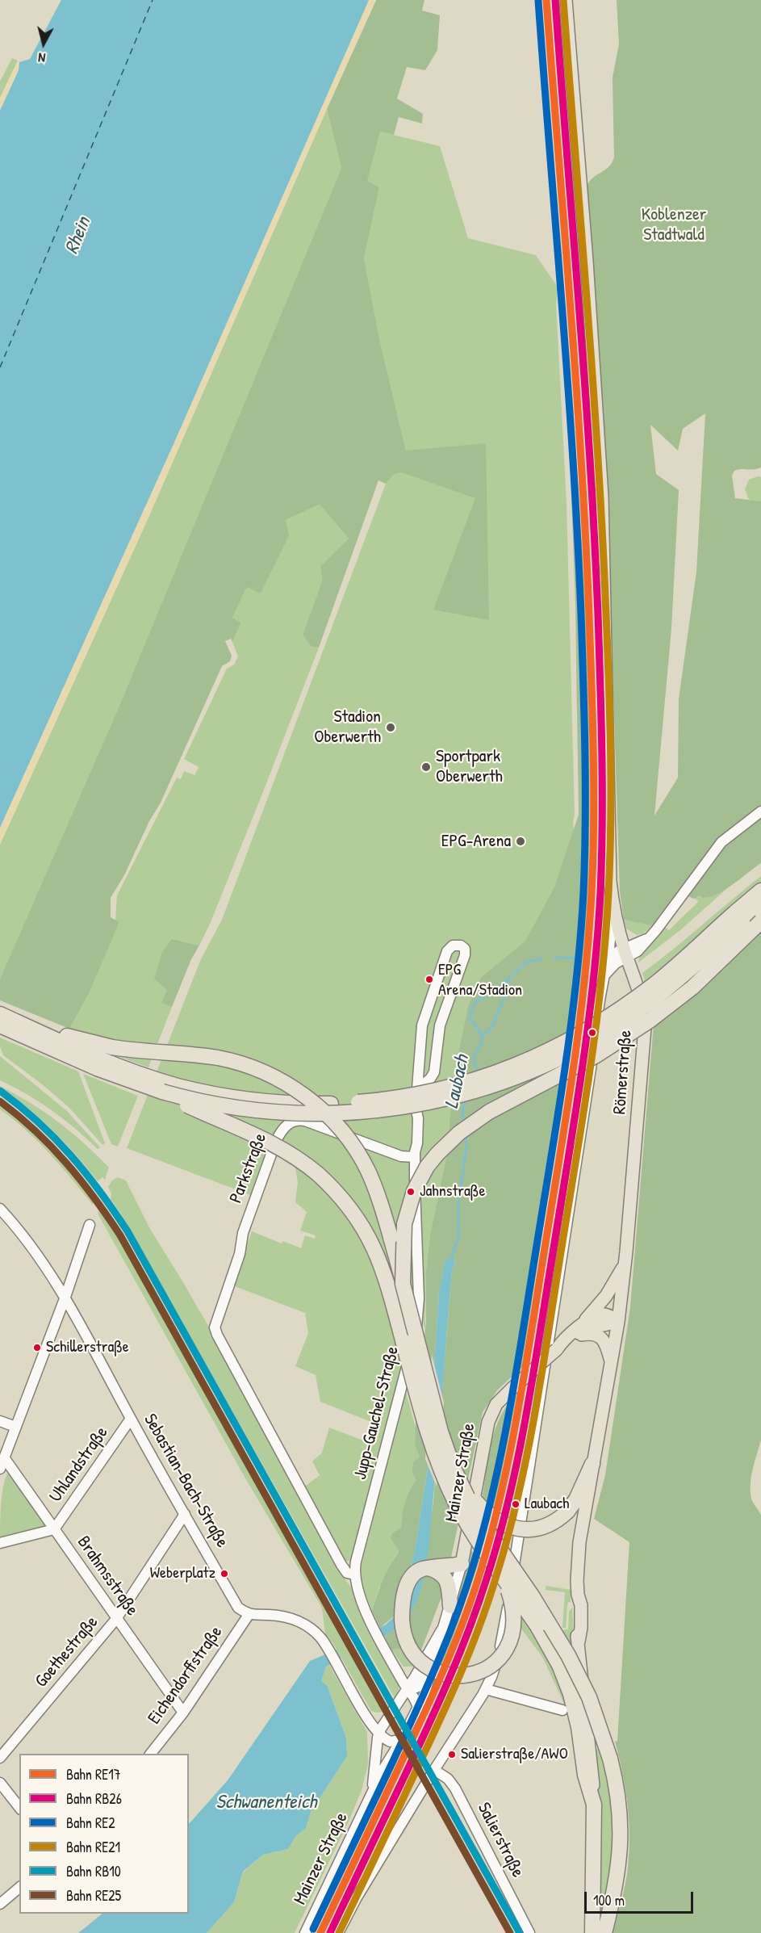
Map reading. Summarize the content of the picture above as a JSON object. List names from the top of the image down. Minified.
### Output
{"streets":{"main road":["Römerstraße","Mainzer Straße"],"street":["Parkstraße","Jupp-Gauchel-Straße","Uhlandstraße","Sebastian-Bach-Straße","Brahmsstraße","Goethestraße","Eichendorffstraße","Salierstraße"]},"crossings":[["Römerstraße","Mainzer Straße"],["Parkstraße","Jupp-Gauchel-Straße"],["Jupp-Gauchel-Straße","Mainzer Straße"],["Uhlandstraße","Sebastian-Bach-Straße"],["Uhlandstraße","Brahmsstraße"],["Sebastian-Bach-Straße","Goethestraße"],["Sebastian-Bach-Straße","Eichendorffstraße"],["Brahmsstraße","Goethestraße"],["Brahmsstraße","Eichendorffstraße"]],"water":["Rhein","Laubach","Schwanenteich"],"parks":["Koblenzer Stadtwald"],"places":["Stadion Oberwerth","Sportpark Oberwerth","EPG-Arena","EPG Arena/Stadion","Jahnstraße","Schillerstraße","Laubach","Weberplatz","Salierstraße/AWO"],"lines":["rail line RE17","rail line RB26","rail line RE21","rail line RE2","rail line RB10","rail line RE25"],"legend":["Bahn RE17","Bahn RB26","Bahn RE2","Bahn RE21","Bahn RB10","Bahn RE25"],"scale_bar":"100 m","north":"bottom"}
